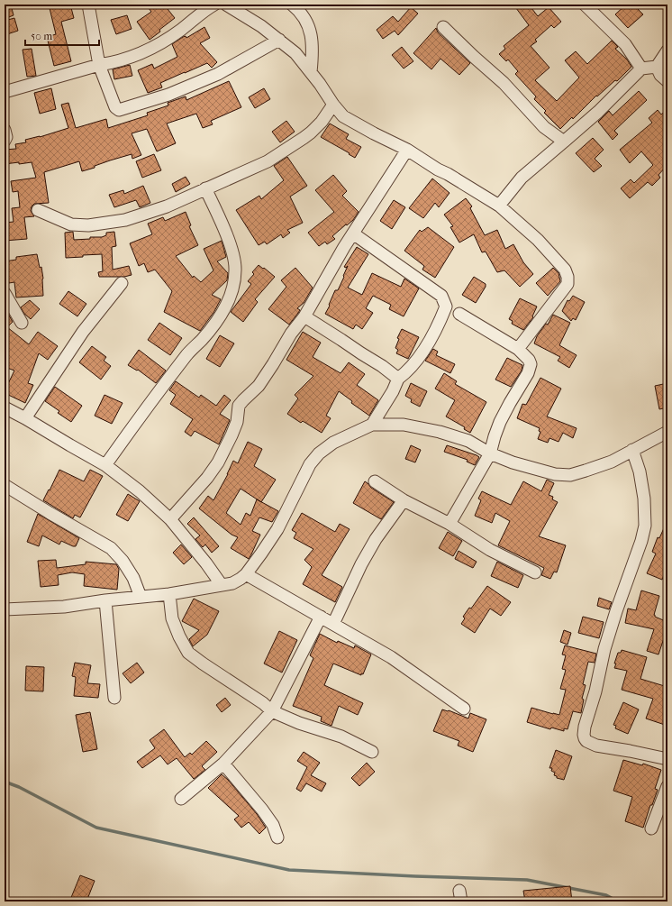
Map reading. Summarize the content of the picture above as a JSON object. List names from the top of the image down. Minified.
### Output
{"scale_bar":"50 m"}
